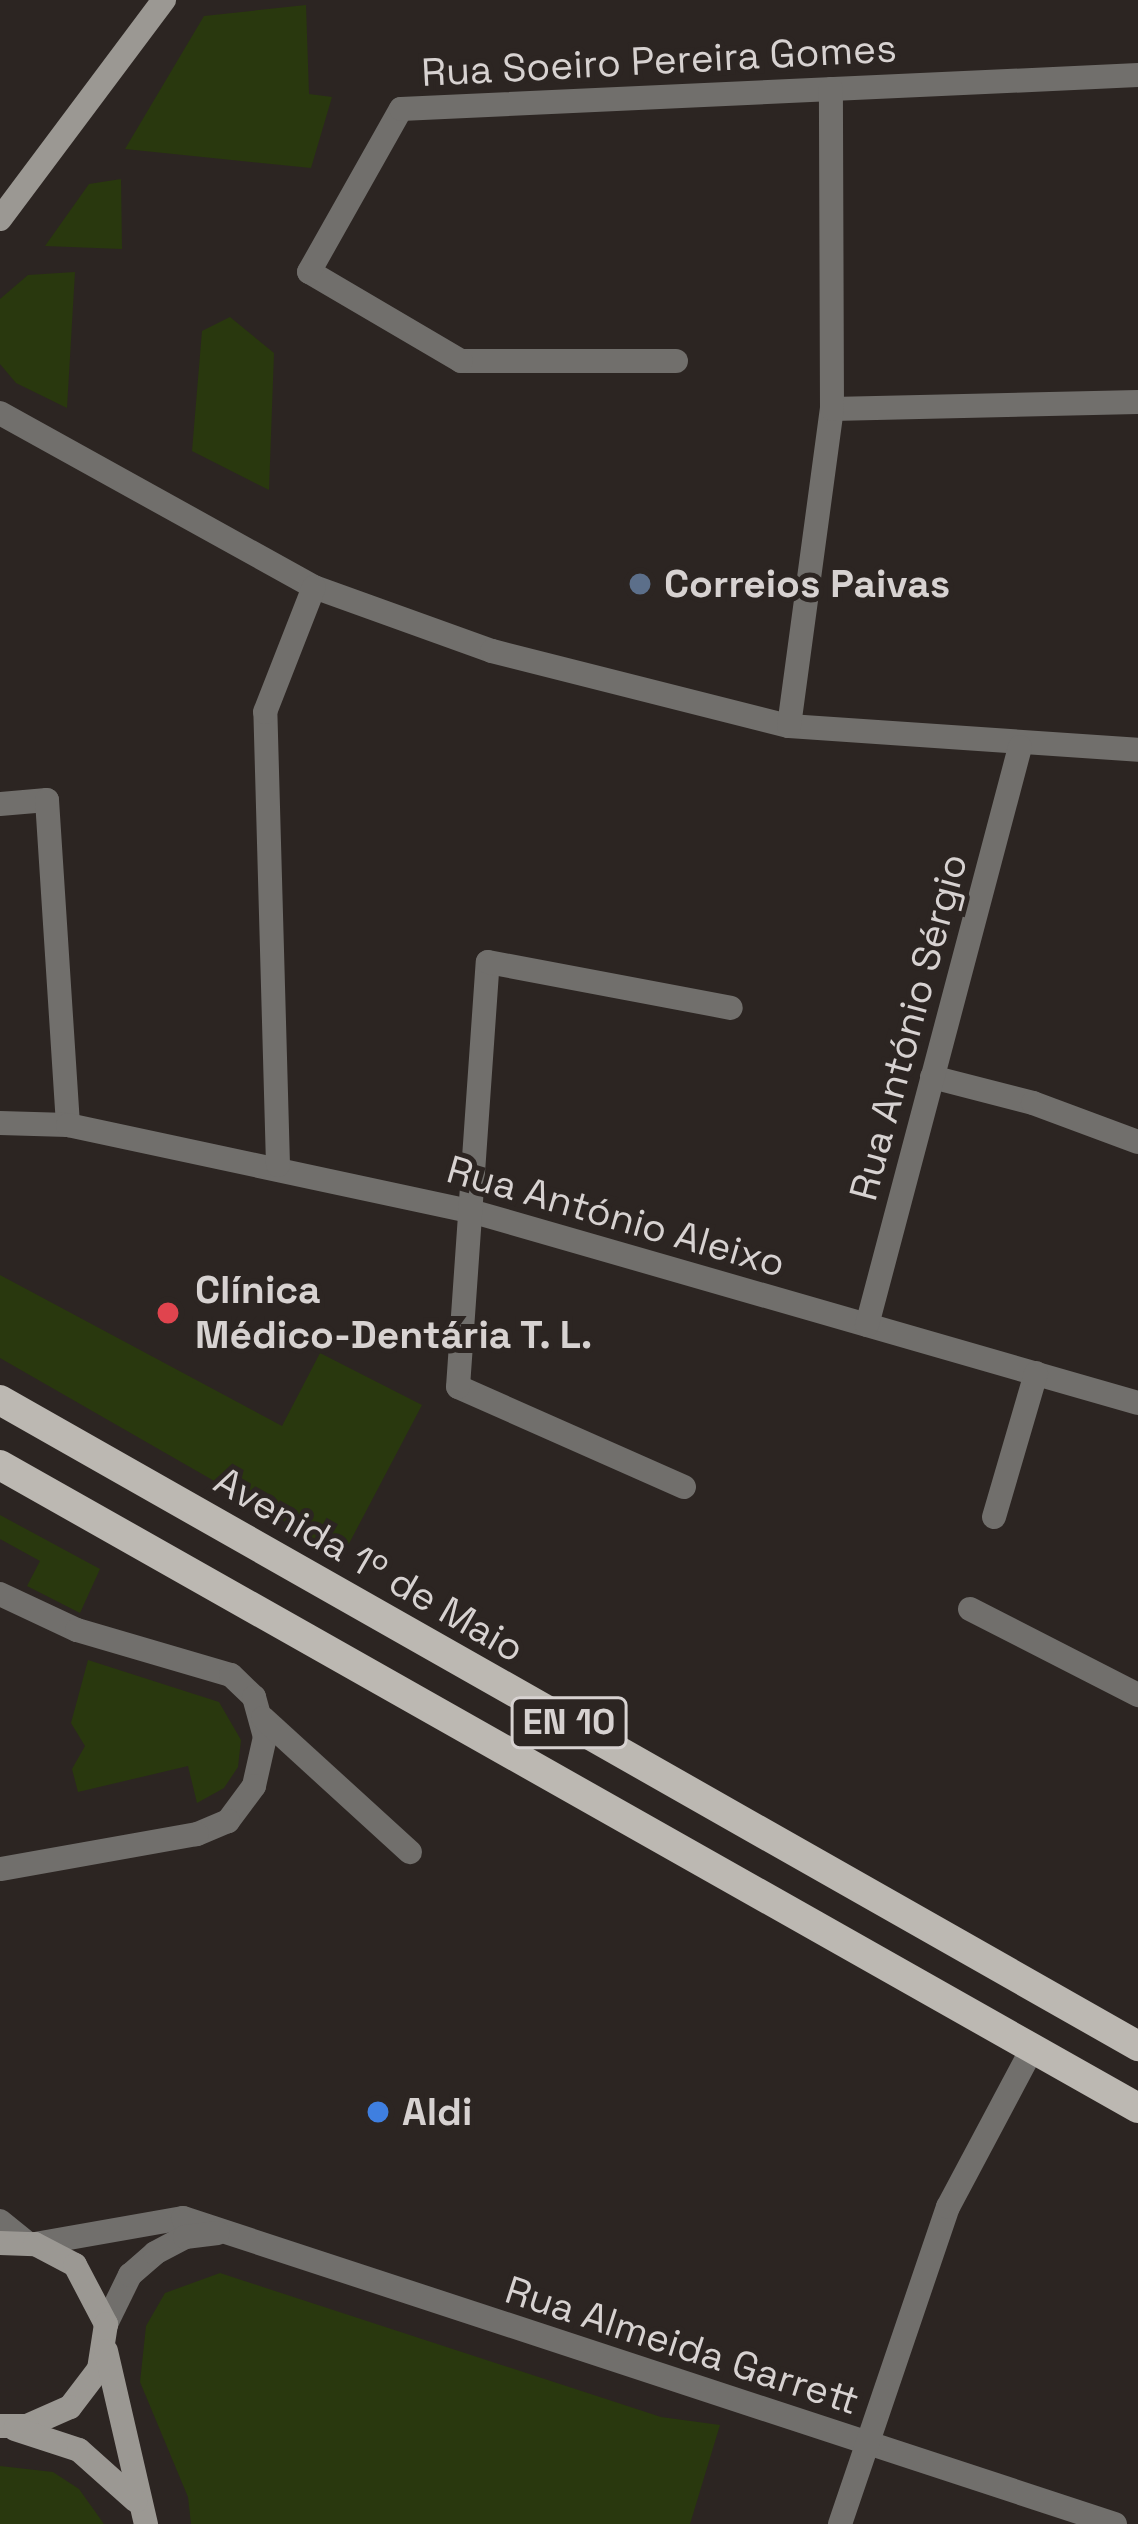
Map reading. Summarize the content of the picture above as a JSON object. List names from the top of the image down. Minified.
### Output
{"streets":{"main road":["Avenida 1º de Maio","EN 10"],"street":["Rua Soeiro Pereira Gomes","Rua António Sérgio","Rua António Aleixo","Rua Almeida Garrett"]},"crossings":[["Rua António Sérgio","Rua António Aleixo"]],"places":["Correios Paivas","Clínica Médico-Dentária T. L.","Aldi"]}
